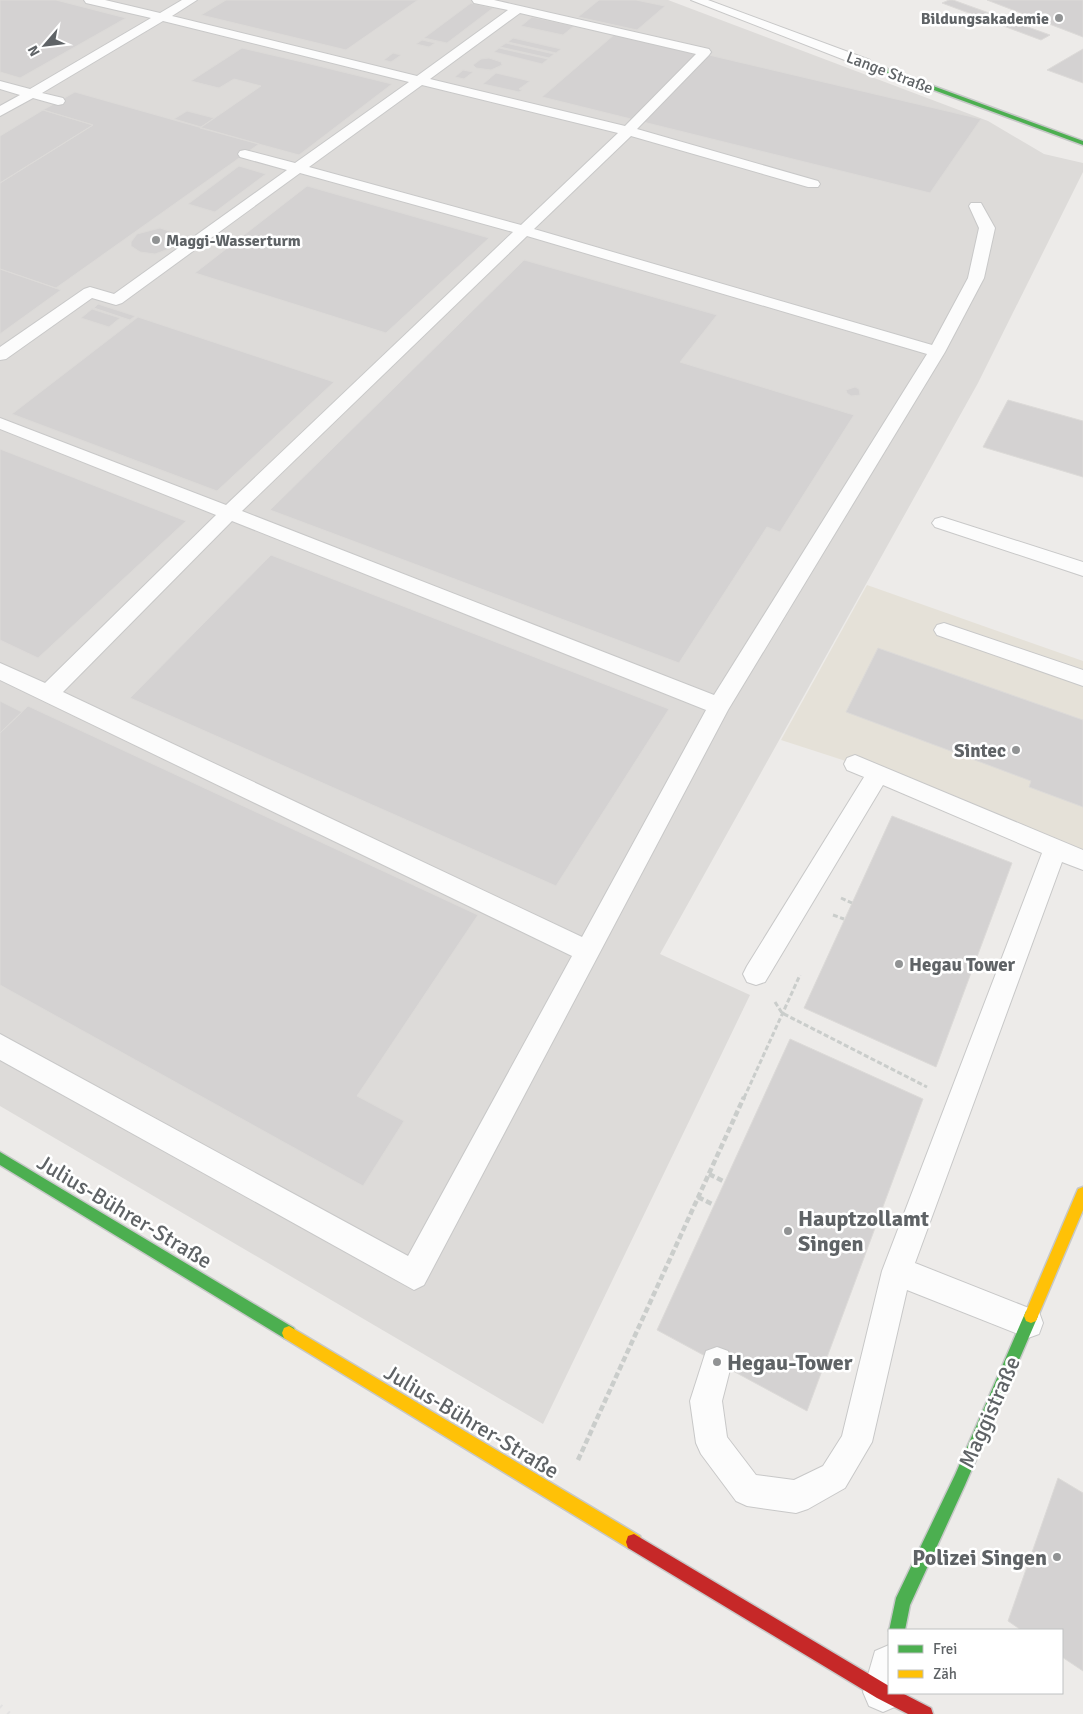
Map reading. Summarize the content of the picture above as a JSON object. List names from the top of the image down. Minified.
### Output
{"streets":{"street":["Lange Straße","Julius-Bührer-Straße","Maggistraße"]},"places":["Bildungsakademie","Maggi-Wasserturm","Sintec","Hegau Tower","Hauptzollamt Singen","Hegau-Tower","Polizei Singen"],"legend":["Frei","Zäh"],"north":"bottom left"}
